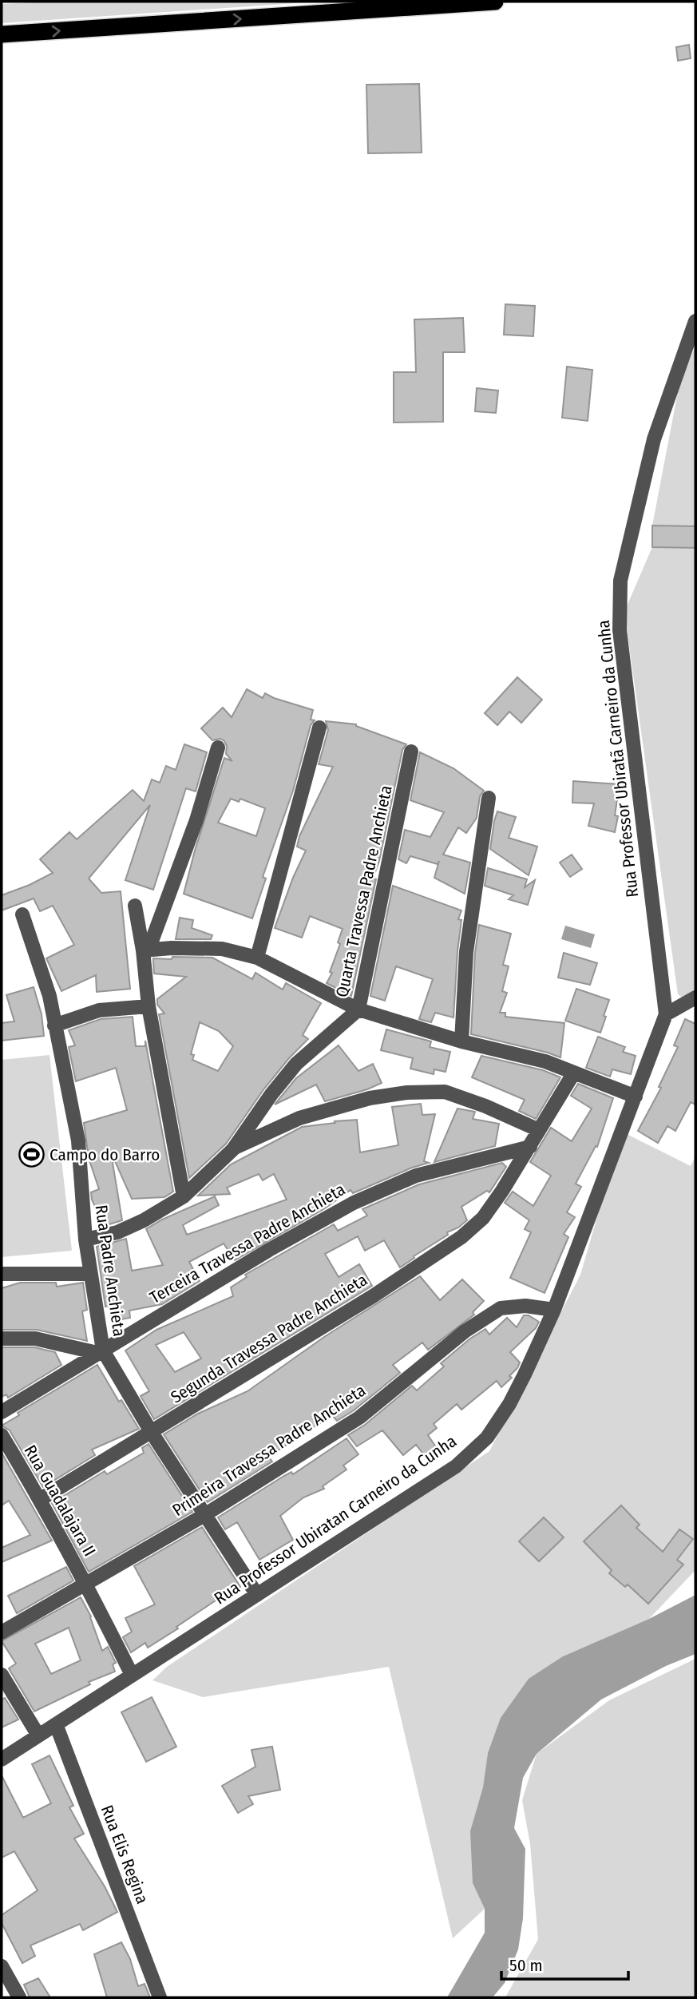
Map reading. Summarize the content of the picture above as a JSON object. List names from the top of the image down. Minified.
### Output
{"streets":{"street":["Rua Professor Ubiratã Carneiro da Cunha","Quarta Travessa Padre Anchieta","Terceira Travessa Padre Anchieta","Rua Padre Anchieta","Segunda Travessa Padre Anchieta","Primeira Travessa Padre Anchieta","Rua Guadalajara II","Rua Professor Ubiratan Carneiro da Cunha","Rua Elis Regina"]},"crossings":[["Rua Professor Ubiratã Carneiro da Cunha","Rua Professor Ubiratan Carneiro da Cunha"],["Quarta Travessa Padre Anchieta","Rua Padre Anchieta"],["Terceira Travessa Padre Anchieta","Rua Padre Anchieta"],["Terceira Travessa Padre Anchieta","Segunda Travessa Padre Anchieta"],["Rua Padre Anchieta","Segunda Travessa Padre Anchieta"],["Rua Padre Anchieta","Primeira Travessa Padre Anchieta"],["Rua Padre Anchieta","Rua Professor Ubiratan Carneiro da Cunha"],["Segunda Travessa Padre Anchieta","Rua Guadalajara II"],["Primeira Travessa Padre Anchieta","Rua Guadalajara II"],["Primeira Travessa Padre Anchieta","Rua Professor Ubiratan Carneiro da Cunha"],["Rua Guadalajara II","Rua Professor Ubiratan Carneiro da Cunha"],["Rua Professor Ubiratan Carneiro da Cunha","Rua Elis Regina"]],"places":{"sports":["Campo do Barro"]},"scale_bar":"50 m"}
